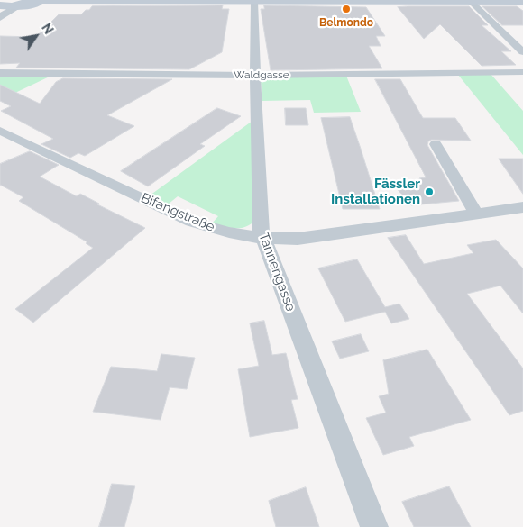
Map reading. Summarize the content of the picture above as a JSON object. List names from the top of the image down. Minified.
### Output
{"streets":{"street":["Waldgasse","Bifangstraße","Tannengasse"]},"crossings":[["Waldgasse","Tannengasse"],["Bifangstraße","Tannengasse"]],"places":["Belmondo","Fässler Installationen"],"north":"top right"}
